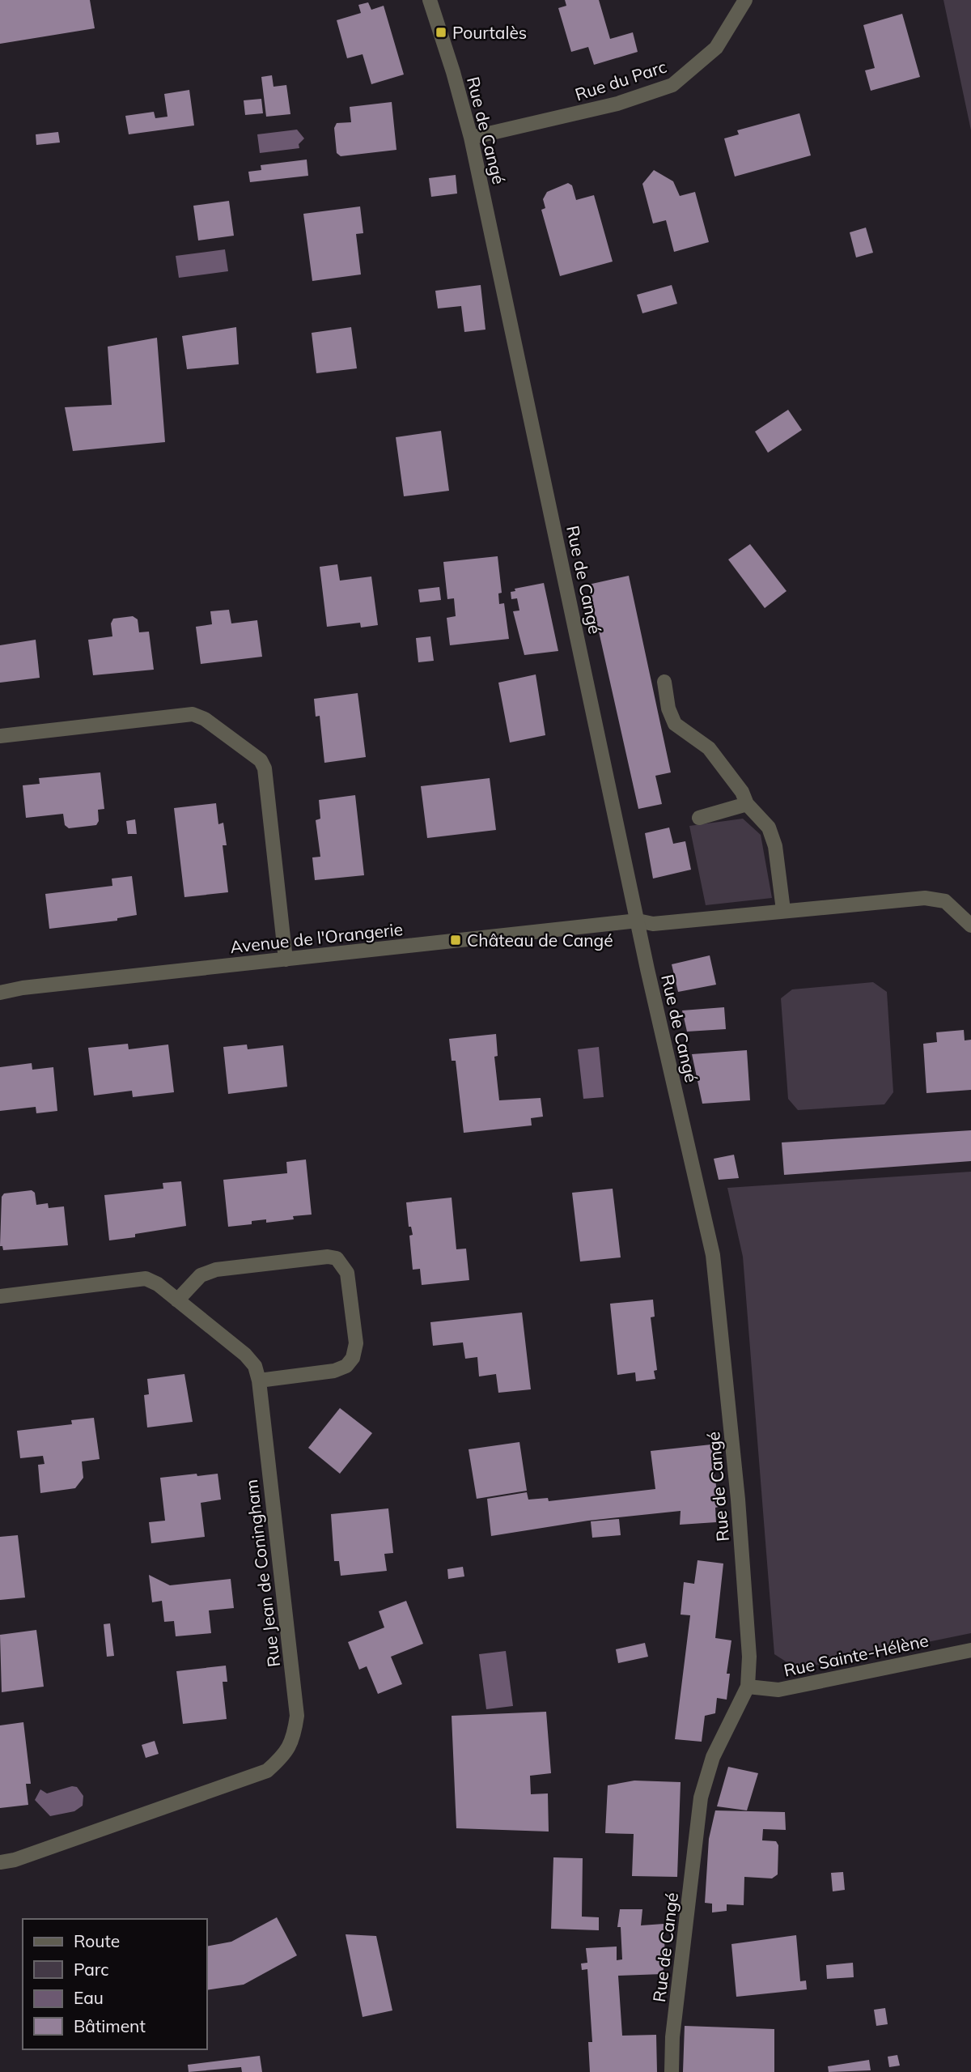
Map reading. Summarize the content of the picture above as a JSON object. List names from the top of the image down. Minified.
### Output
{"streets":{"street":["Rue du Parc","Rue de Cangé","Avenue de l'Orangerie","Rue Jean de Coningham","Rue Sainte-Hélène"]},"crossings":[["Rue du Parc","Rue de Cangé"],["Rue de Cangé","Avenue de l'Orangerie"],["Rue de Cangé","Rue Sainte-Hélène"]],"places":{"transit":["Pourtalès","Château de Cangé"]},"legend":["Route","Parc","Eau","Bâtiment"]}
